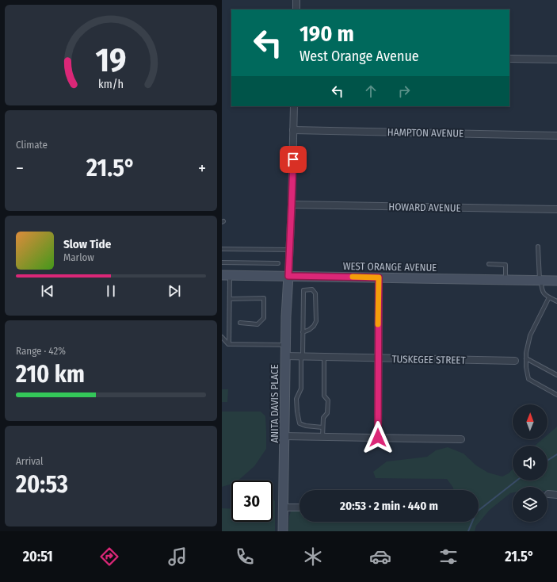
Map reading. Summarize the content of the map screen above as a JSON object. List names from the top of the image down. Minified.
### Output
{"streets":{"main road":["WEST ORANGE AVENUE","ANITA DAVIS PLACE"],"street":["HAMPTON AVENUE","HOWARD AVENUE","TUSKEGEE STREET"]},"crossings":[["WEST ORANGE AVENUE","ANITA DAVIS PLACE"],["TUSKEGEE STREET","ANITA DAVIS PLACE"]],"north":"top","page":{"turn":["190 m","West Orange Avenue"],"tile":["Climate",["Range · 42%","210 km"],["Arrival","20:53"]],"heat":["−","21.5°","+"],"song":["Slow Tide","Marlow"],"limit":"30","trip":"20:53 · 2 min · 440 m","tabs":["20:51","21.5°"],"gauge":["19","km/h"]}}
